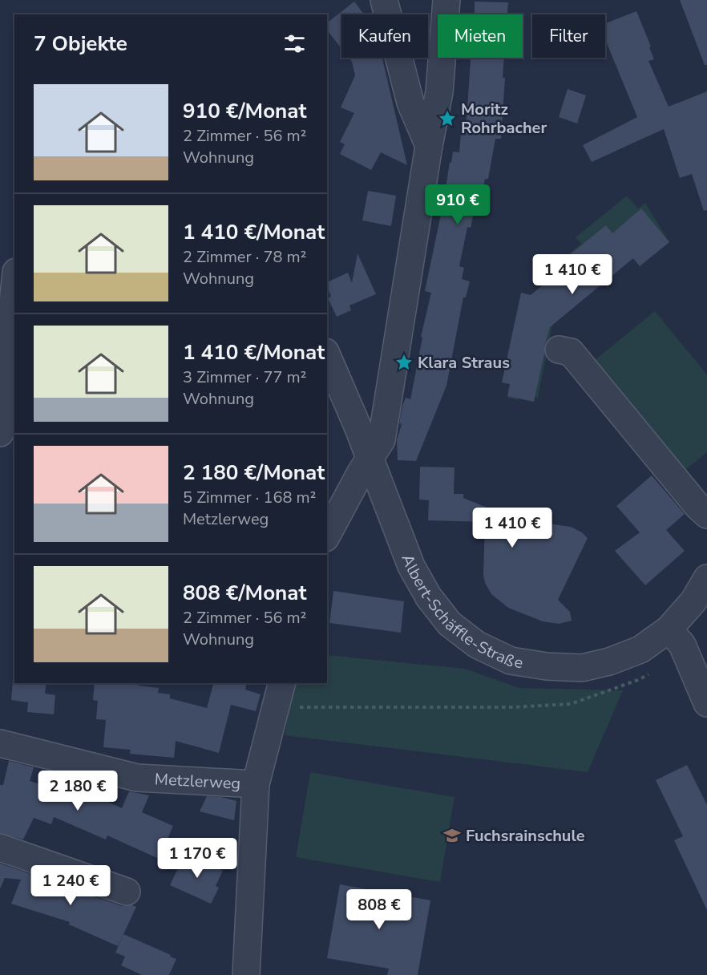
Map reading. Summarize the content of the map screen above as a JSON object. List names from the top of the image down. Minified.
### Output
{"streets":{"street":["Albert-Schäffle-Straße","Metzlerweg"]},"places":{"place":["Moritz Rohrbacher","Klara Straus"],"school or university":["Fuchsrainschule"]},"page":{"chip":["Kaufen","Mieten","Filter"],"heading":"7 Objekte","list":[{"name":"910 €/Monat","note":"2 Zimmer · 56 m² · Wohnung"},{"name":"1 410 €/Monat","note":"2 Zimmer · 78 m² · Wohnung"},{"name":"1 410 €/Monat","note":"3 Zimmer · 77 m² · Wohnung"},{"name":"2 180 €/Monat","note":"5 Zimmer · 168 m² · Metzlerweg"},{"name":"808 €/Monat","note":"2 Zimmer · 56 m² · Wohnung"}],"price":["910 €","1 410 €","1 410 €","2 180 €","1 170 €","1 240 €","808 €"]}}
